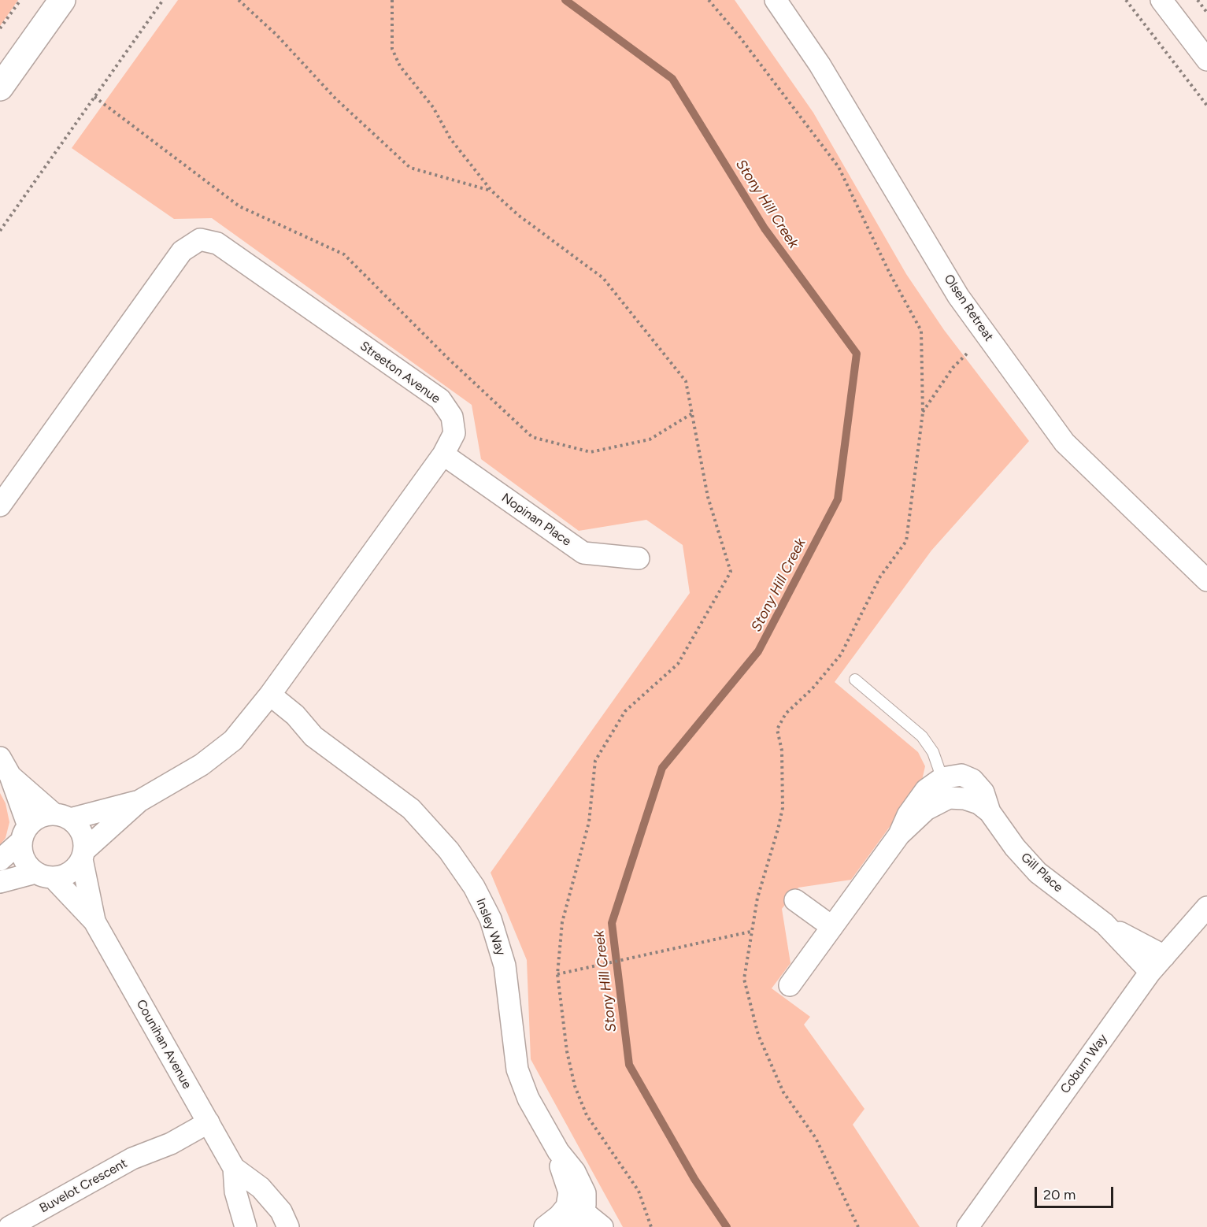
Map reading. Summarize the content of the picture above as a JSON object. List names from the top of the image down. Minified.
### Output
{"streets":{"street":["Olsen Retreat","Streeton Avenue","Nopinan Place","Gill Place","Insley Way","Counihan Avenue","Coburn Way","Buvelot Crescent"]},"crossings":[["Streeton Avenue","Nopinan Place"],["Streeton Avenue","Insley Way"],["Streeton Avenue","Counihan Avenue"],["Gill Place","Coburn Way"],["Counihan Avenue","Buvelot Crescent"]],"water":["Stony Hill Creek"],"scale_bar":"20 m"}
